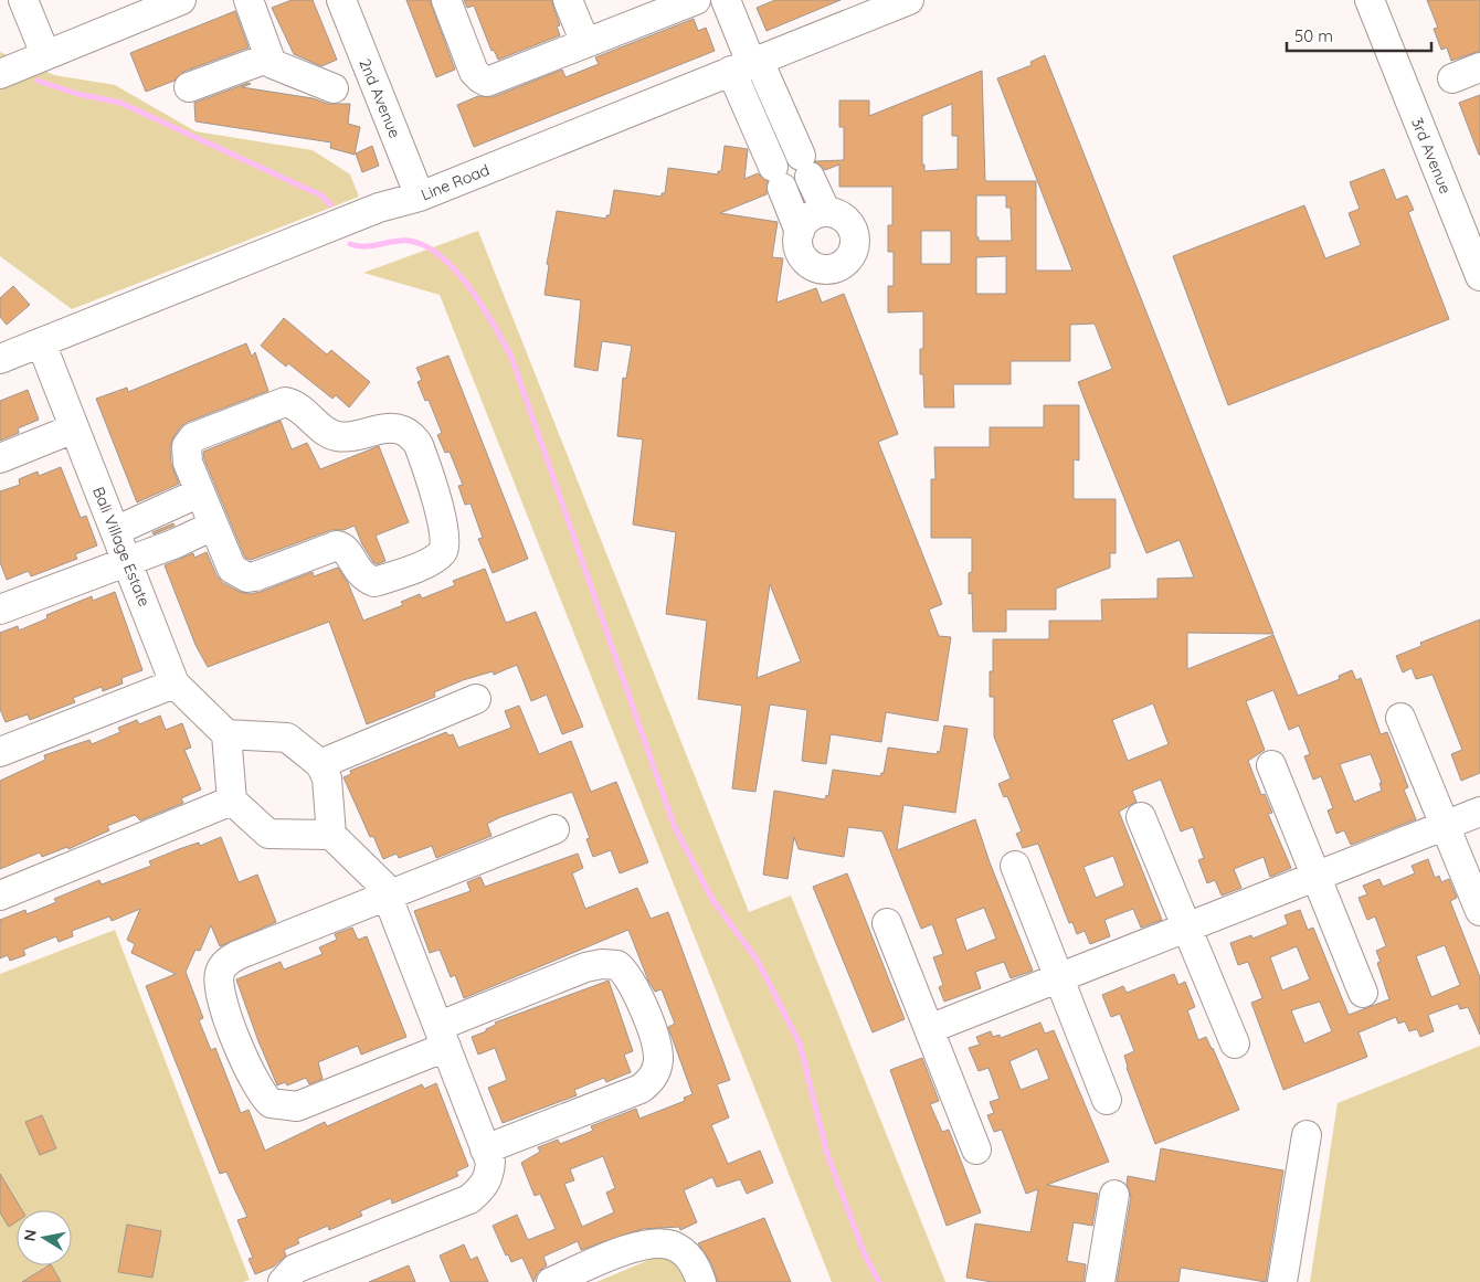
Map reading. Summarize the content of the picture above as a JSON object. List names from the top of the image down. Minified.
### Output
{"streets":{"street":["2nd Avenue","3rd Avenue","Line Road","Bali Village Estate"]},"crossings":[["2nd Avenue","Line Road"],["Line Road","Bali Village Estate"]],"scale_bar":"50 m","north":"left"}
